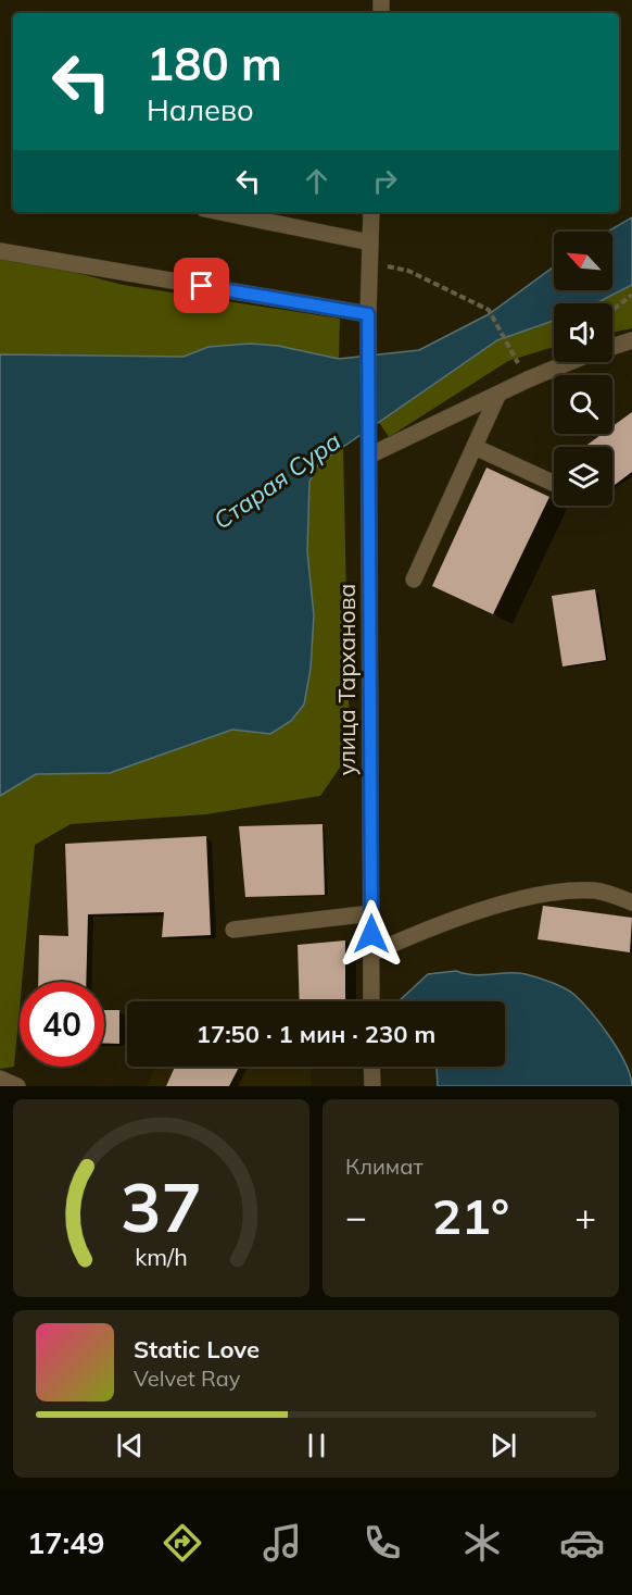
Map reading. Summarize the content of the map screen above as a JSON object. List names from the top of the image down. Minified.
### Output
{"streets":{"street":["улица Тарханова"]},"water":["Старая Сура"],"north":"top left","page":{"turn":["180 m","Налево"],"limit":"40","trip":"17:50 · 1 мин · 230 m","tile":"Климат","heat":["−","21°","+"],"song":["Static Love","Velvet Ray"],"tabs":"17:49","gauge":["37","km/h"]}}
